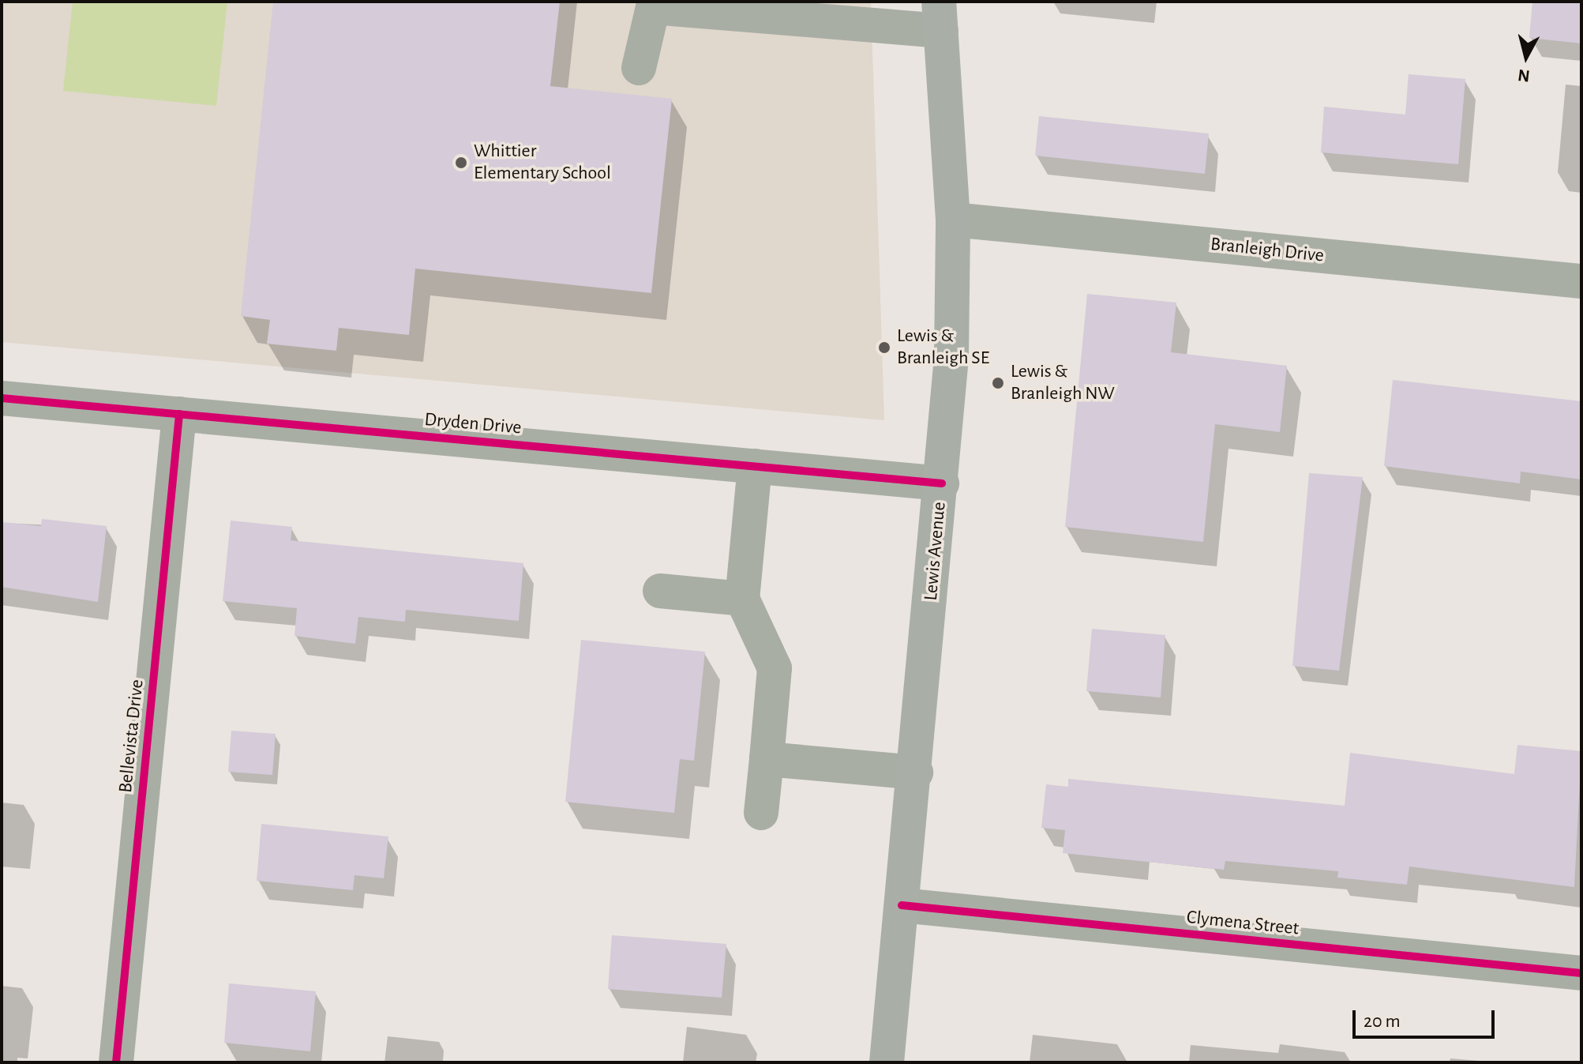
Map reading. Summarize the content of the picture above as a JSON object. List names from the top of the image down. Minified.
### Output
{"streets":{"main road":["Lewis Avenue"],"street":["Branleigh Drive","Dryden Drive","Bellevista Drive","Clymena Street"]},"crossings":[["Branleigh Drive","Lewis Avenue"],["Dryden Drive","Lewis Avenue"],["Dryden Drive","Bellevista Drive"],["Lewis Avenue","Clymena Street"]],"places":["Whittier Elementary School","Lewis & Branleigh SE","Lewis & Branleigh NW"],"scale_bar":"20 m","north":"bottom"}
